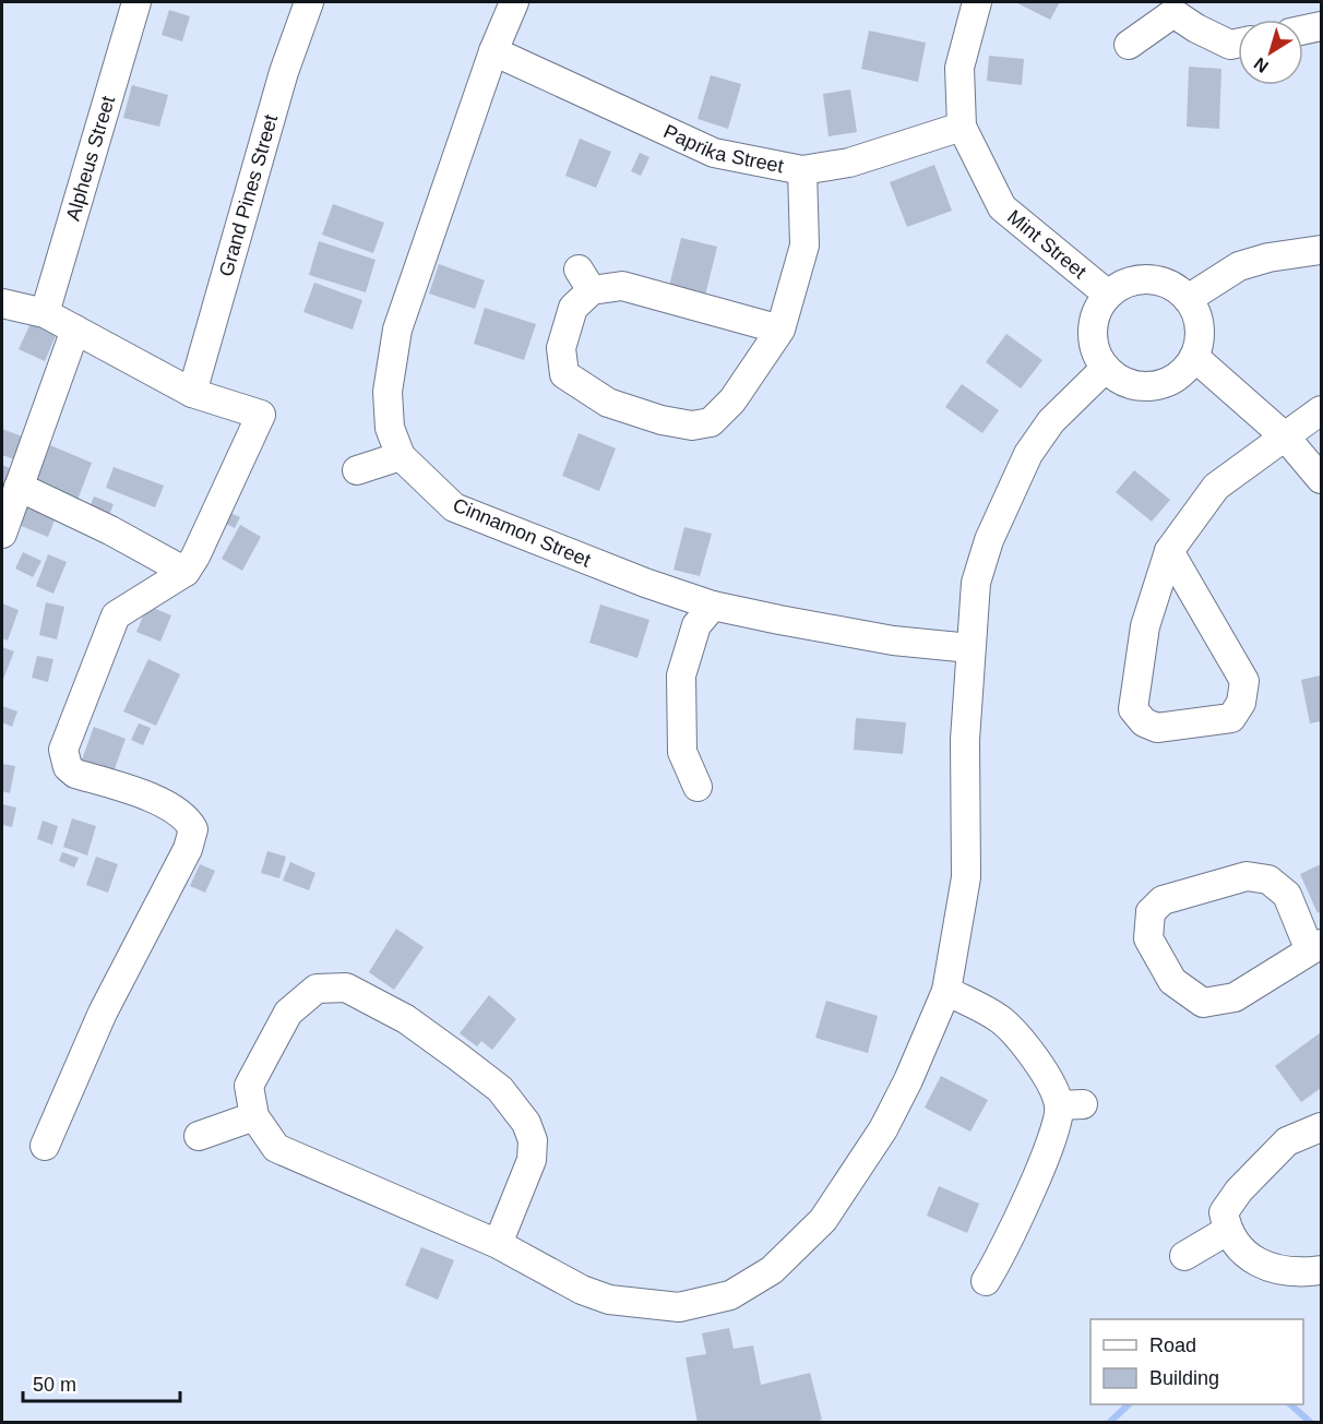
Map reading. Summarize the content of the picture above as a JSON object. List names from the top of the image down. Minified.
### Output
{"streets":{"street":["Paprika Street","Alpheus Street","Grand Pines Street","Mint Street","Cinnamon Street"]},"crossings":[["Paprika Street","Mint Street"],["Paprika Street","Cinnamon Street"]],"legend":["Road","Building"],"scale_bar":"50 m","north":"bottom left"}
